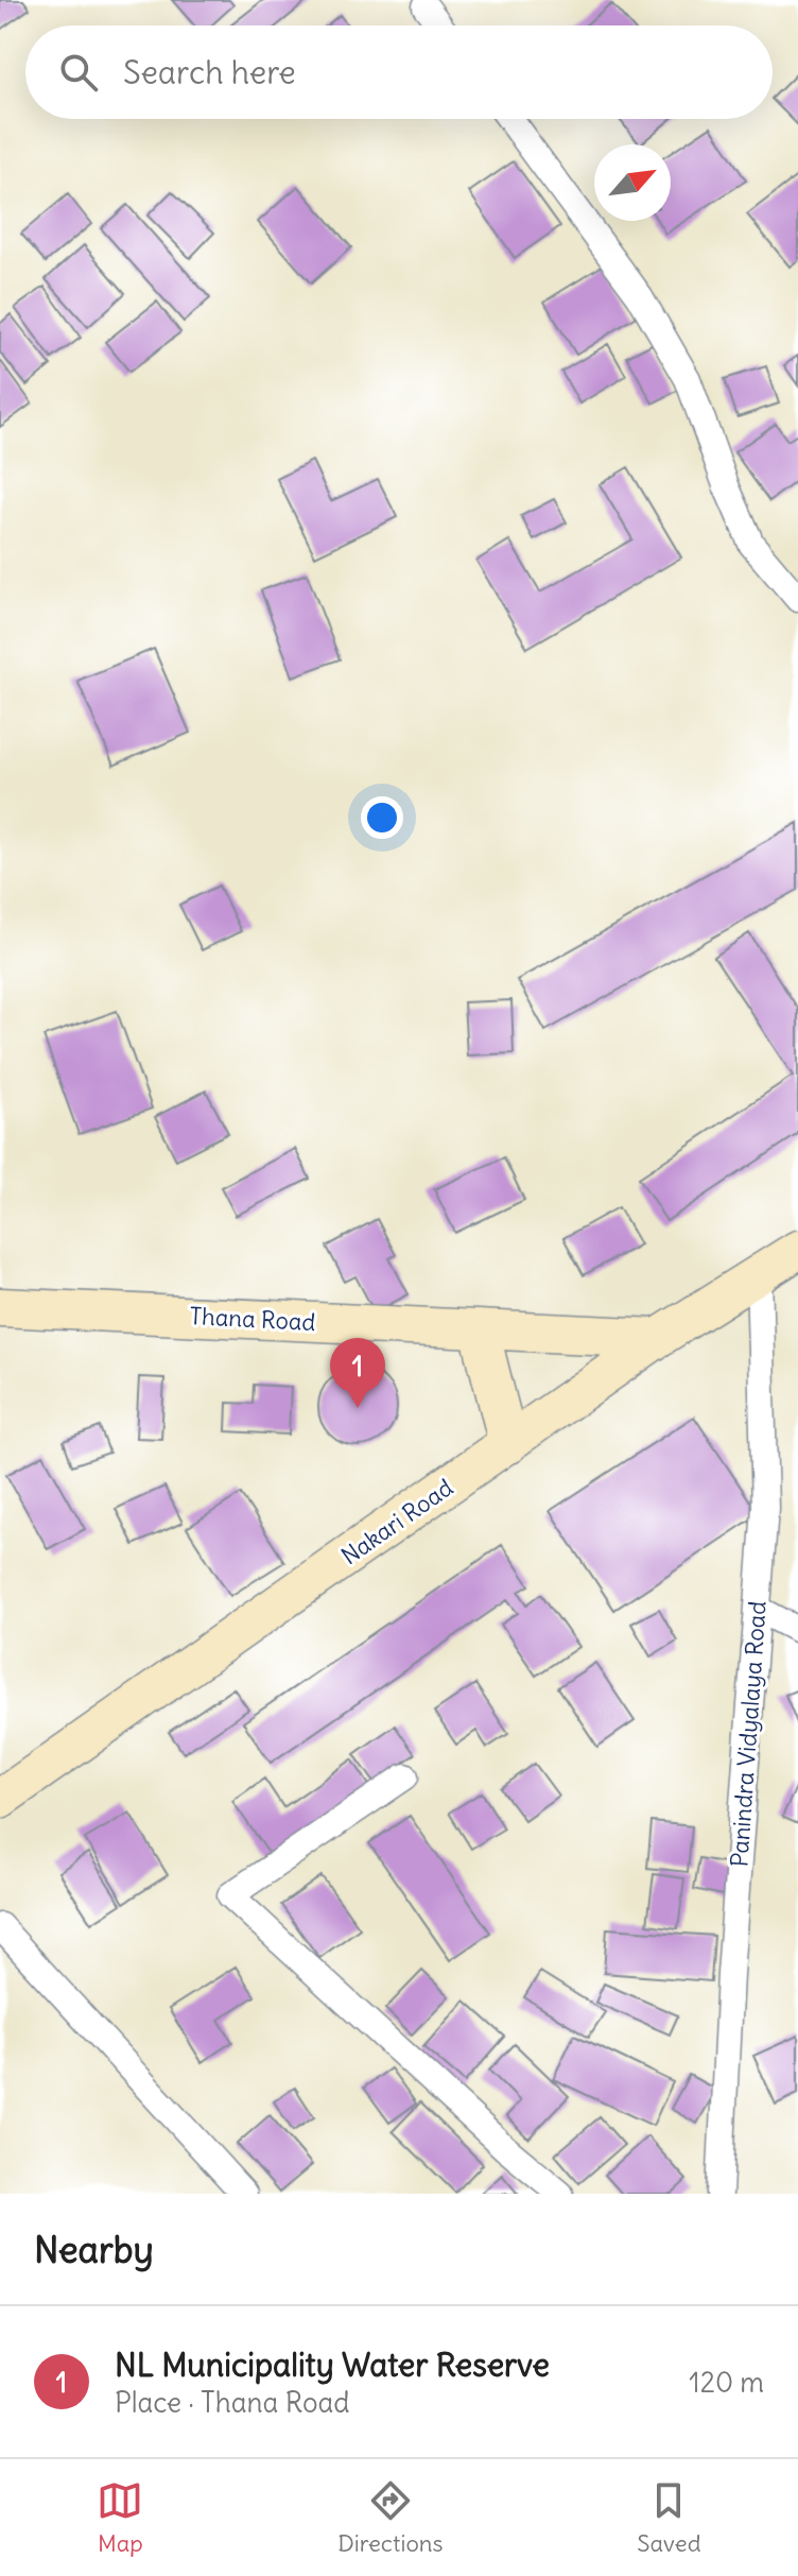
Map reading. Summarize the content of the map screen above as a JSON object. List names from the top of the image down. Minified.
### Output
{"streets":{"street":["Thana Road","Nakari Road","Panindra Vidyalaya Road"]},"crossings":[["Thana Road","Nakari Road"],["Nakari Road","Panindra Vidyalaya Road"]],"north":"top right","page":{"search":"Search here","pins":"1","heading":"Nearby","list":[{"mark":"1","name":"NL Municipality Water Reserve","note":"Place · Thana Road","value":"120 m"}],"nav":["Map","Directions","Saved"]}}
